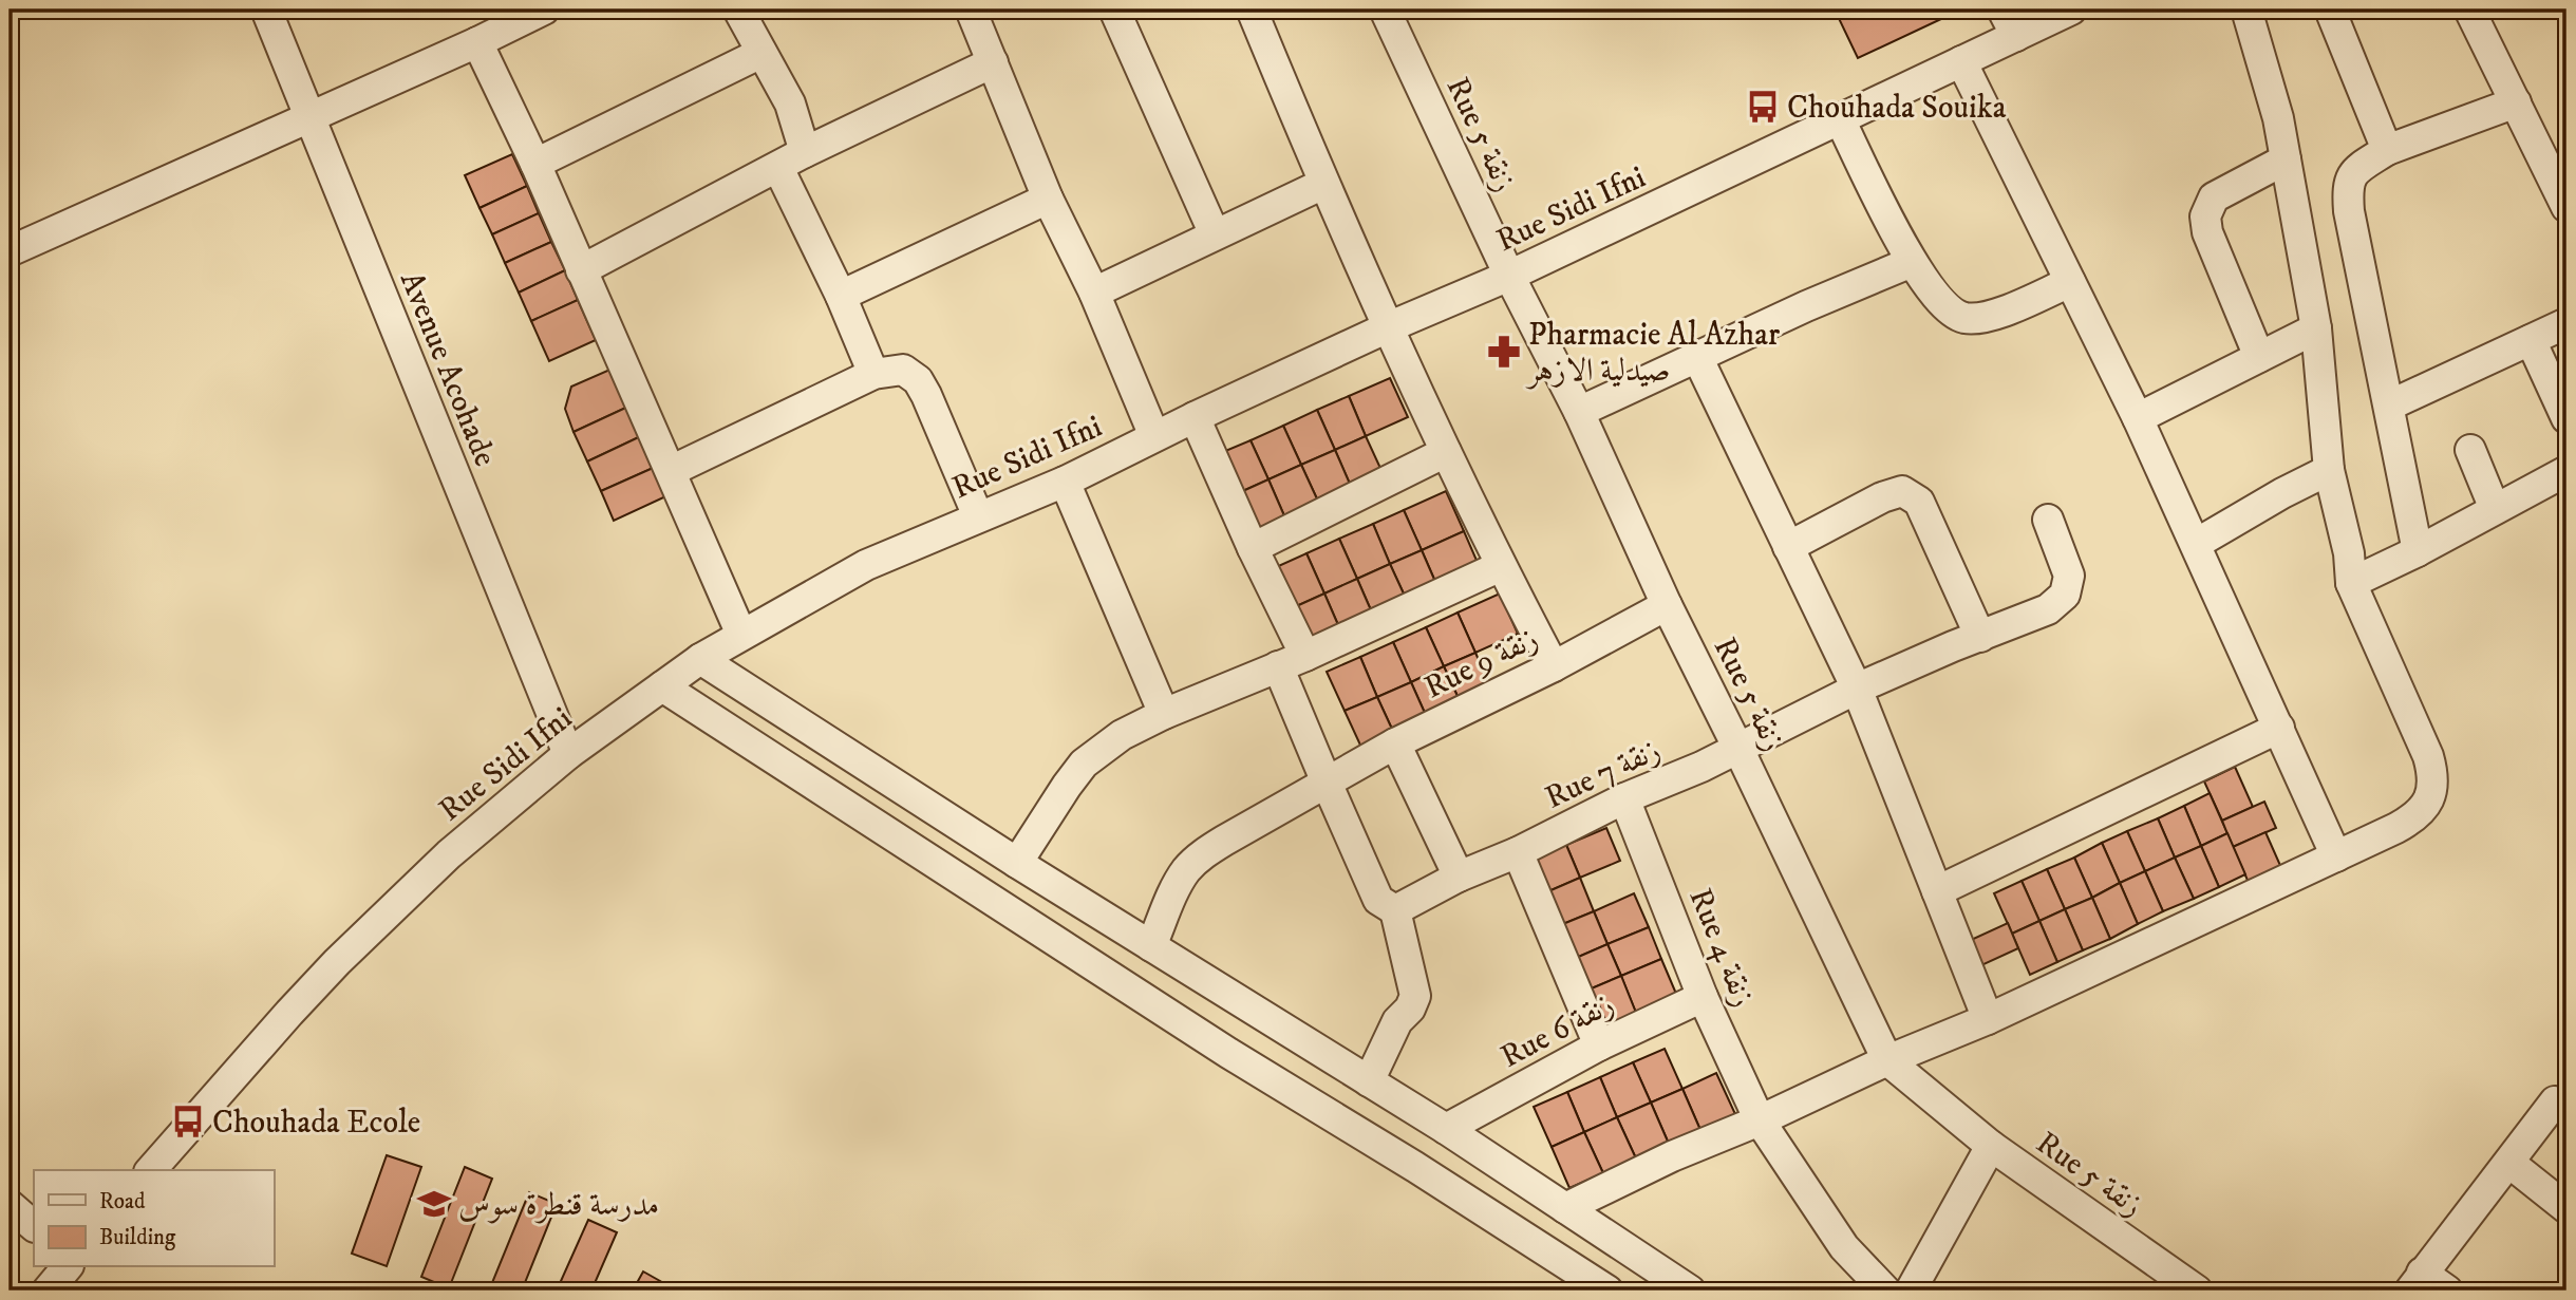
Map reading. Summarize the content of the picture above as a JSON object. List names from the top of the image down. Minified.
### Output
{"streets":{"street":["Rue 5 زنقة","Rue Sidi Ifni","Avenue Acohade","Rue 9 زنقة","Rue 7 زنقة","Rue 4 زنقة","Rue 6 زنقة"]},"crossings":[["Rue 5 زنقة","Rue Sidi Ifni"],["Rue 5 زنقة","Rue 9 زنقة"],["Rue 5 زنقة","Rue 7 زنقة"],["Rue Sidi Ifni","Avenue Acohade"],["Rue 7 زنقة","Rue 4 زنقة"],["Rue 4 زنقة","Rue 6 زنقة"]],"places":{"bus stop":["Chouhada Souika","Chouhada Ecole"],"pharmacy":["Pharmacie Al Azhar صيدلية الازهر"],"school or university":["مدرسة قنطرة سوس"]},"legend":["Road","Building"]}
